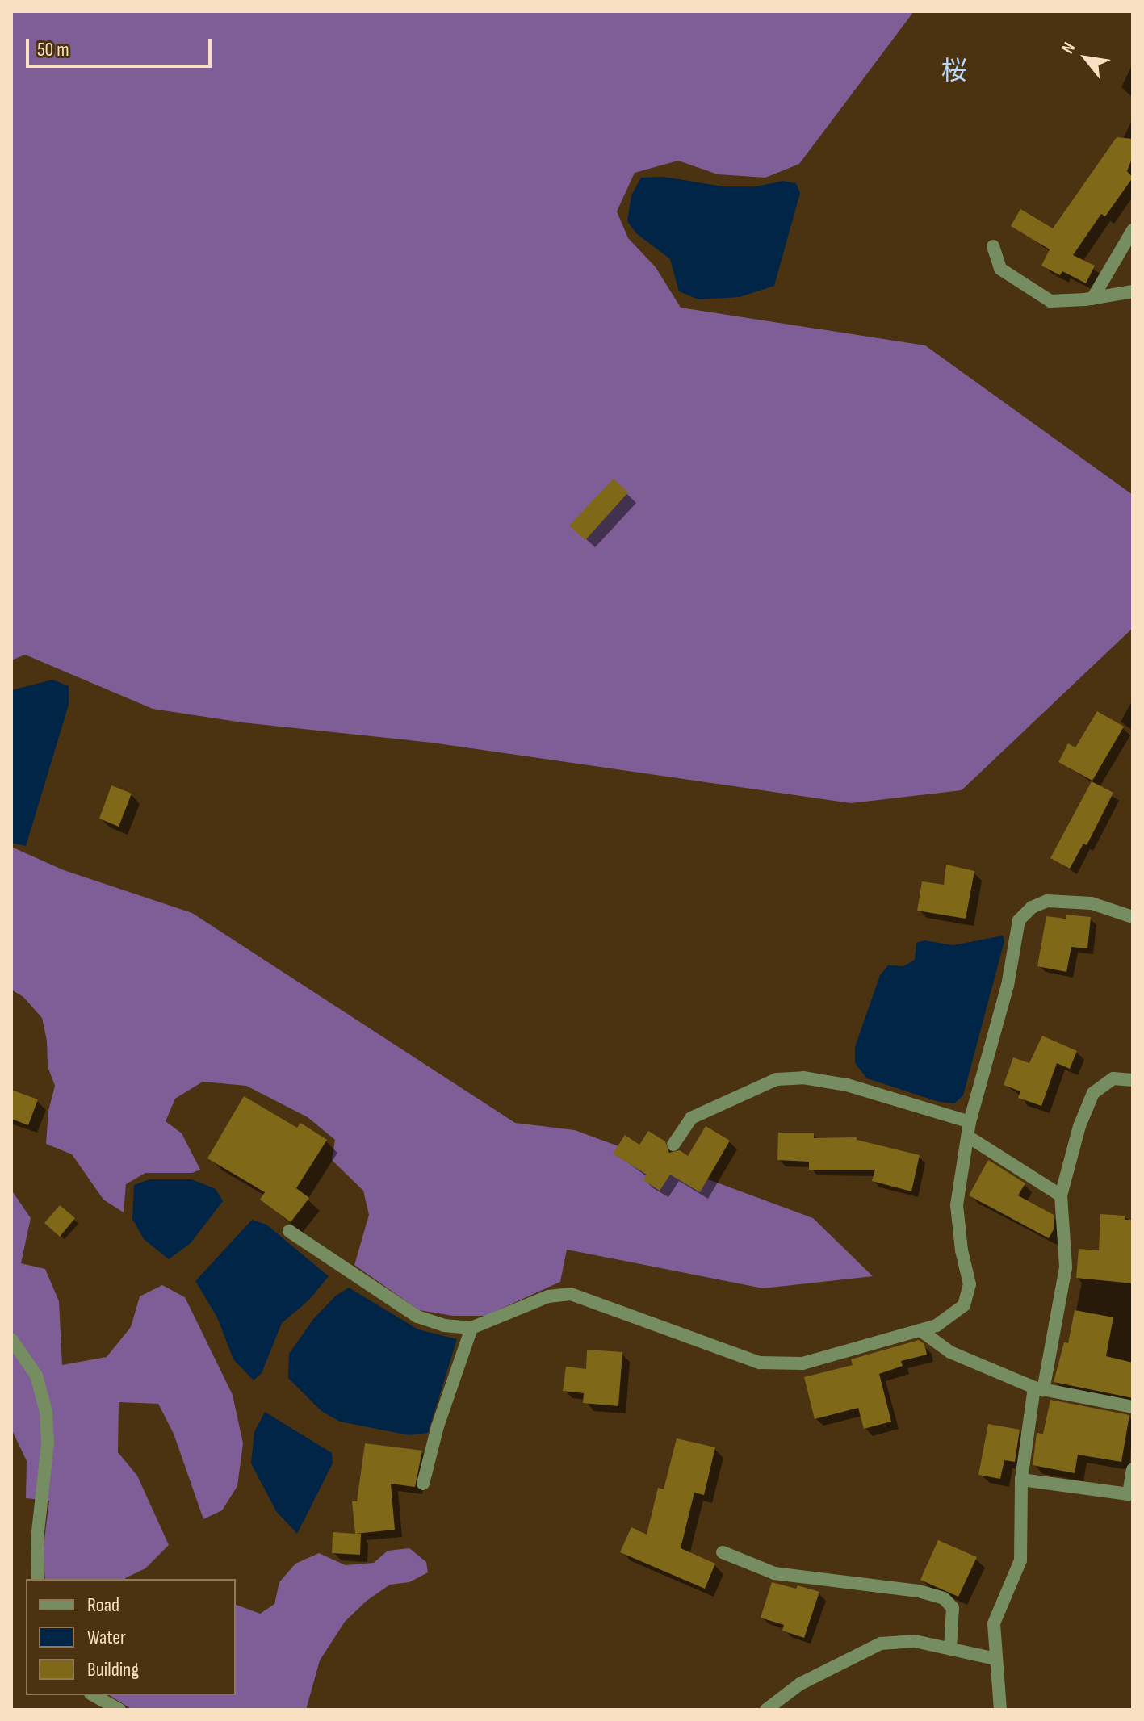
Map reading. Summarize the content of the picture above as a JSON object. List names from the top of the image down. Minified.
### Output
{"districts":["桜"],"legend":["Road","Water","Building"],"scale_bar":"50 m","north":"top left"}
